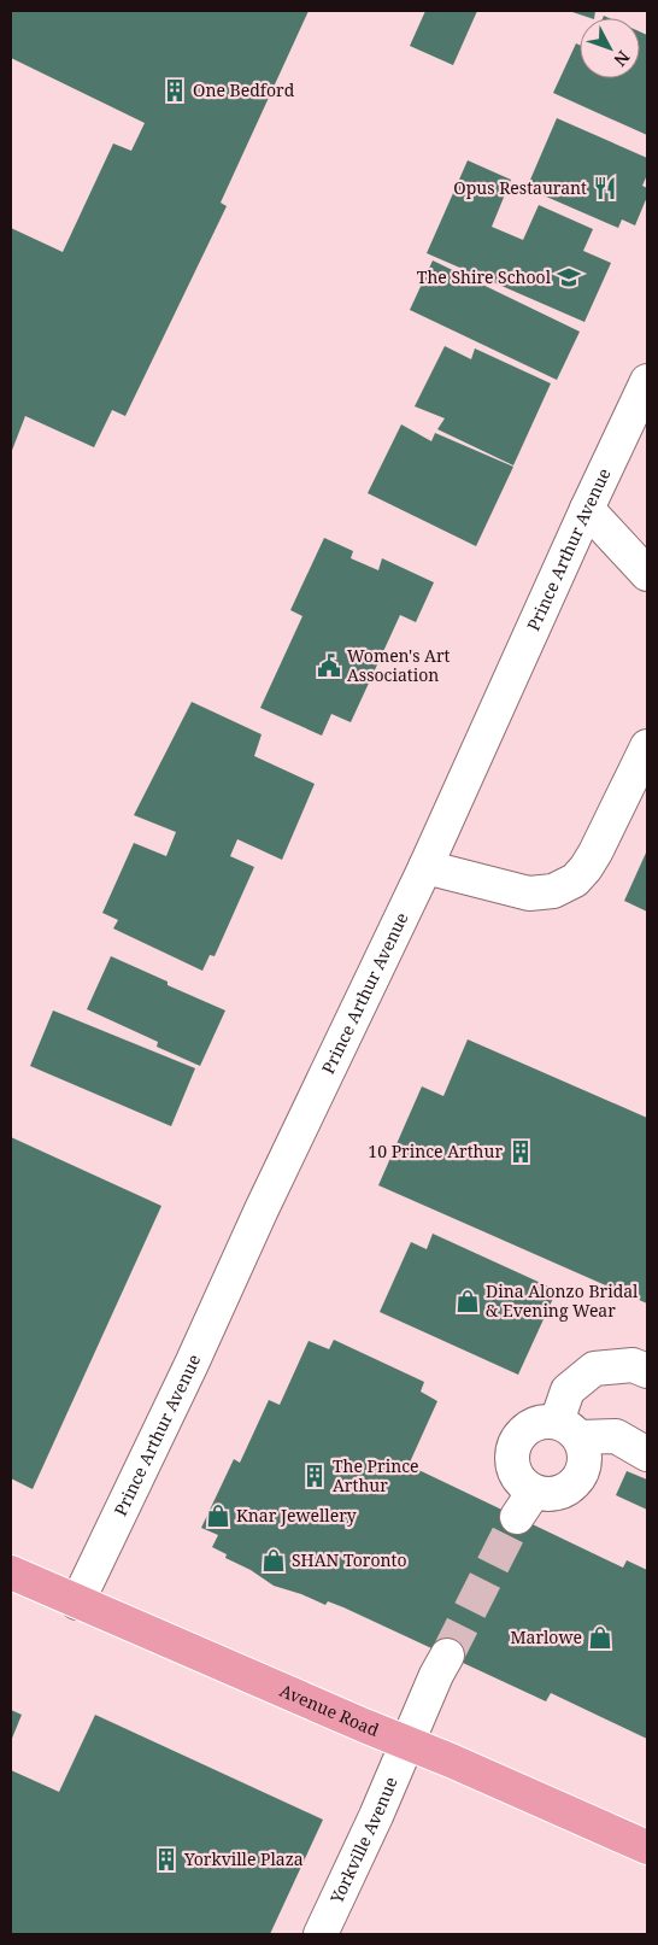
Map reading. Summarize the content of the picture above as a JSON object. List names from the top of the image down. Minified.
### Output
{"streets":{"main road":["Avenue Road"],"street":["Prince Arthur Avenue","Yorkville Avenue"]},"crossings":[["Prince Arthur Avenue","Avenue Road"],["Avenue Road","Yorkville Avenue"]],"places":{"building":["One Bedford","10 Prince Arthur","The Prince Arthur","Yorkville Plaza"],"restaurant":["Opus Restaurant"],"school or university":["The Shire School"],"public building":["Women's Art Association"],"shop":["Dina Alonzo Bridal & Evening Wear","Knar Jewellery","SHAN Toronto","Marlowe"]},"north":"bottom right"}
